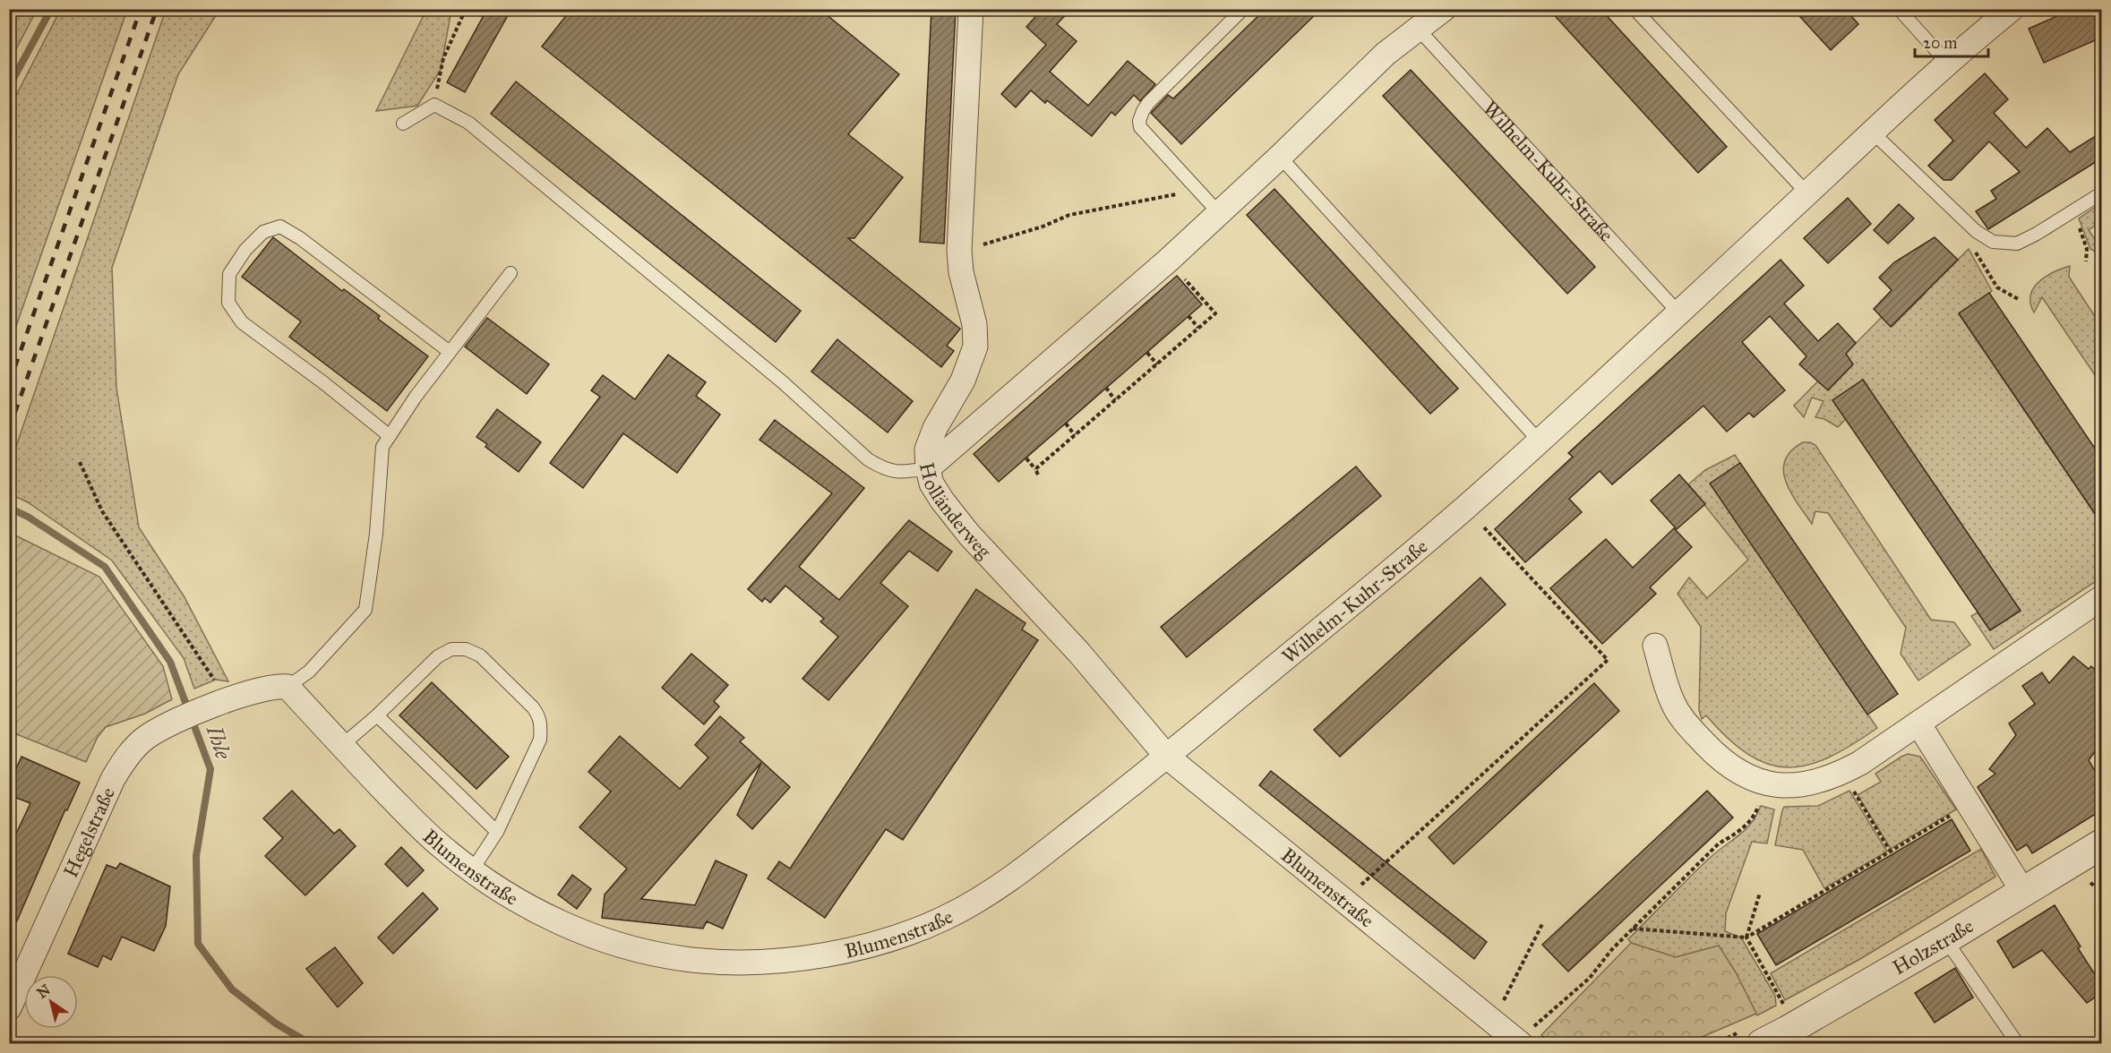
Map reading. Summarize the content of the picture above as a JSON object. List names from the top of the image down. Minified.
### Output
{"streets":{"street":["Wilhelm-Kuhr-Straße","Holländerweg","Hegelstraße","Blumenstraße","Holzstraße"]},"crossings":[["Wilhelm-Kuhr-Straße","Holländerweg"],["Wilhelm-Kuhr-Straße","Blumenstraße"],["Holländerweg","Blumenstraße"]],"water":["Ihle"],"scale_bar":"20 m","north":"top left"}
